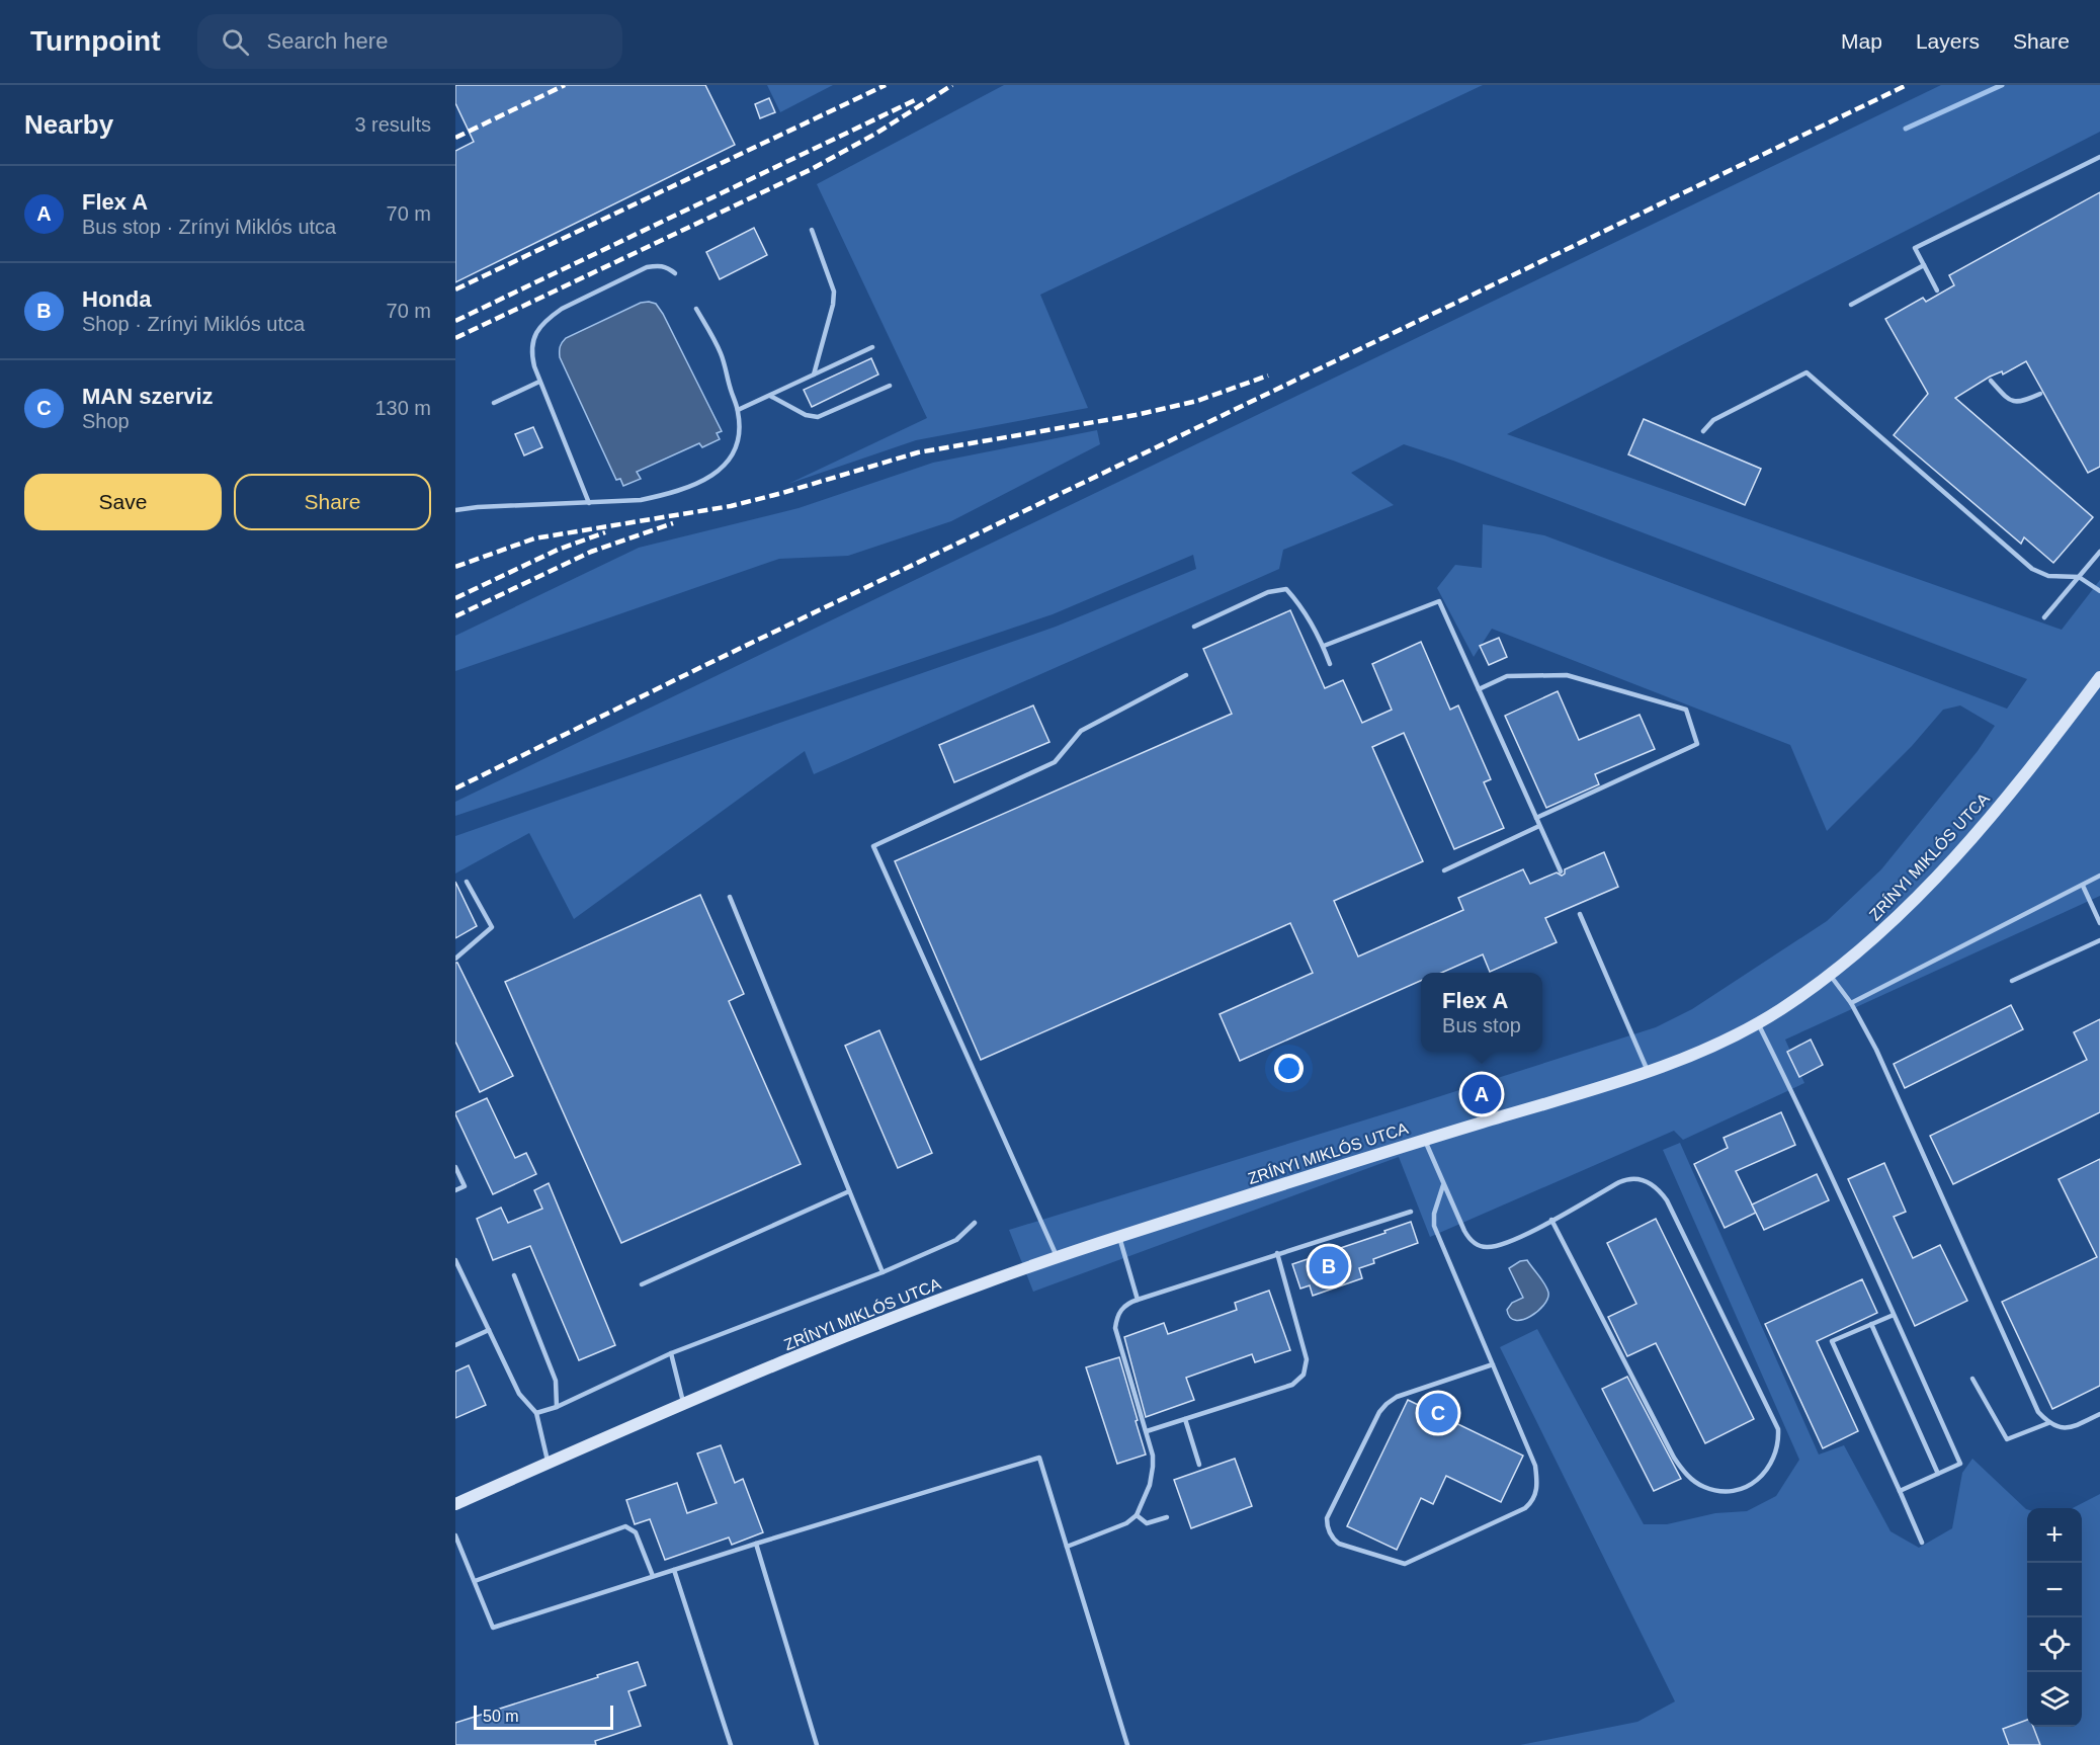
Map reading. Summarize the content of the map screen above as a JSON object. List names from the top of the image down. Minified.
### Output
{"streets":{"main road":["ZRÍNYI MIKLÓS UTCA"]},"scale_bar":"50 m","page":{"header":"Turnpoint","search":"Search here","nav":["Map","Layers","Share"],"heading":["Nearby","3 results"],"list":[{"mark":"A","name":"Flex A","note":"Bus stop · Zrínyi Miklós utca","value":"70 m"},{"mark":"B","name":"Honda","note":"Shop · Zrínyi Miklós utca","value":"70 m"},{"mark":"C","name":"MAN szerviz","note":"Shop","value":"130 m"}],"buttons":["Save","Share"],"popup":["Flex A","Bus stop"],"pins":["A","B","C"],"map_buttons":["+","−"],"scale":"50 m"}}
